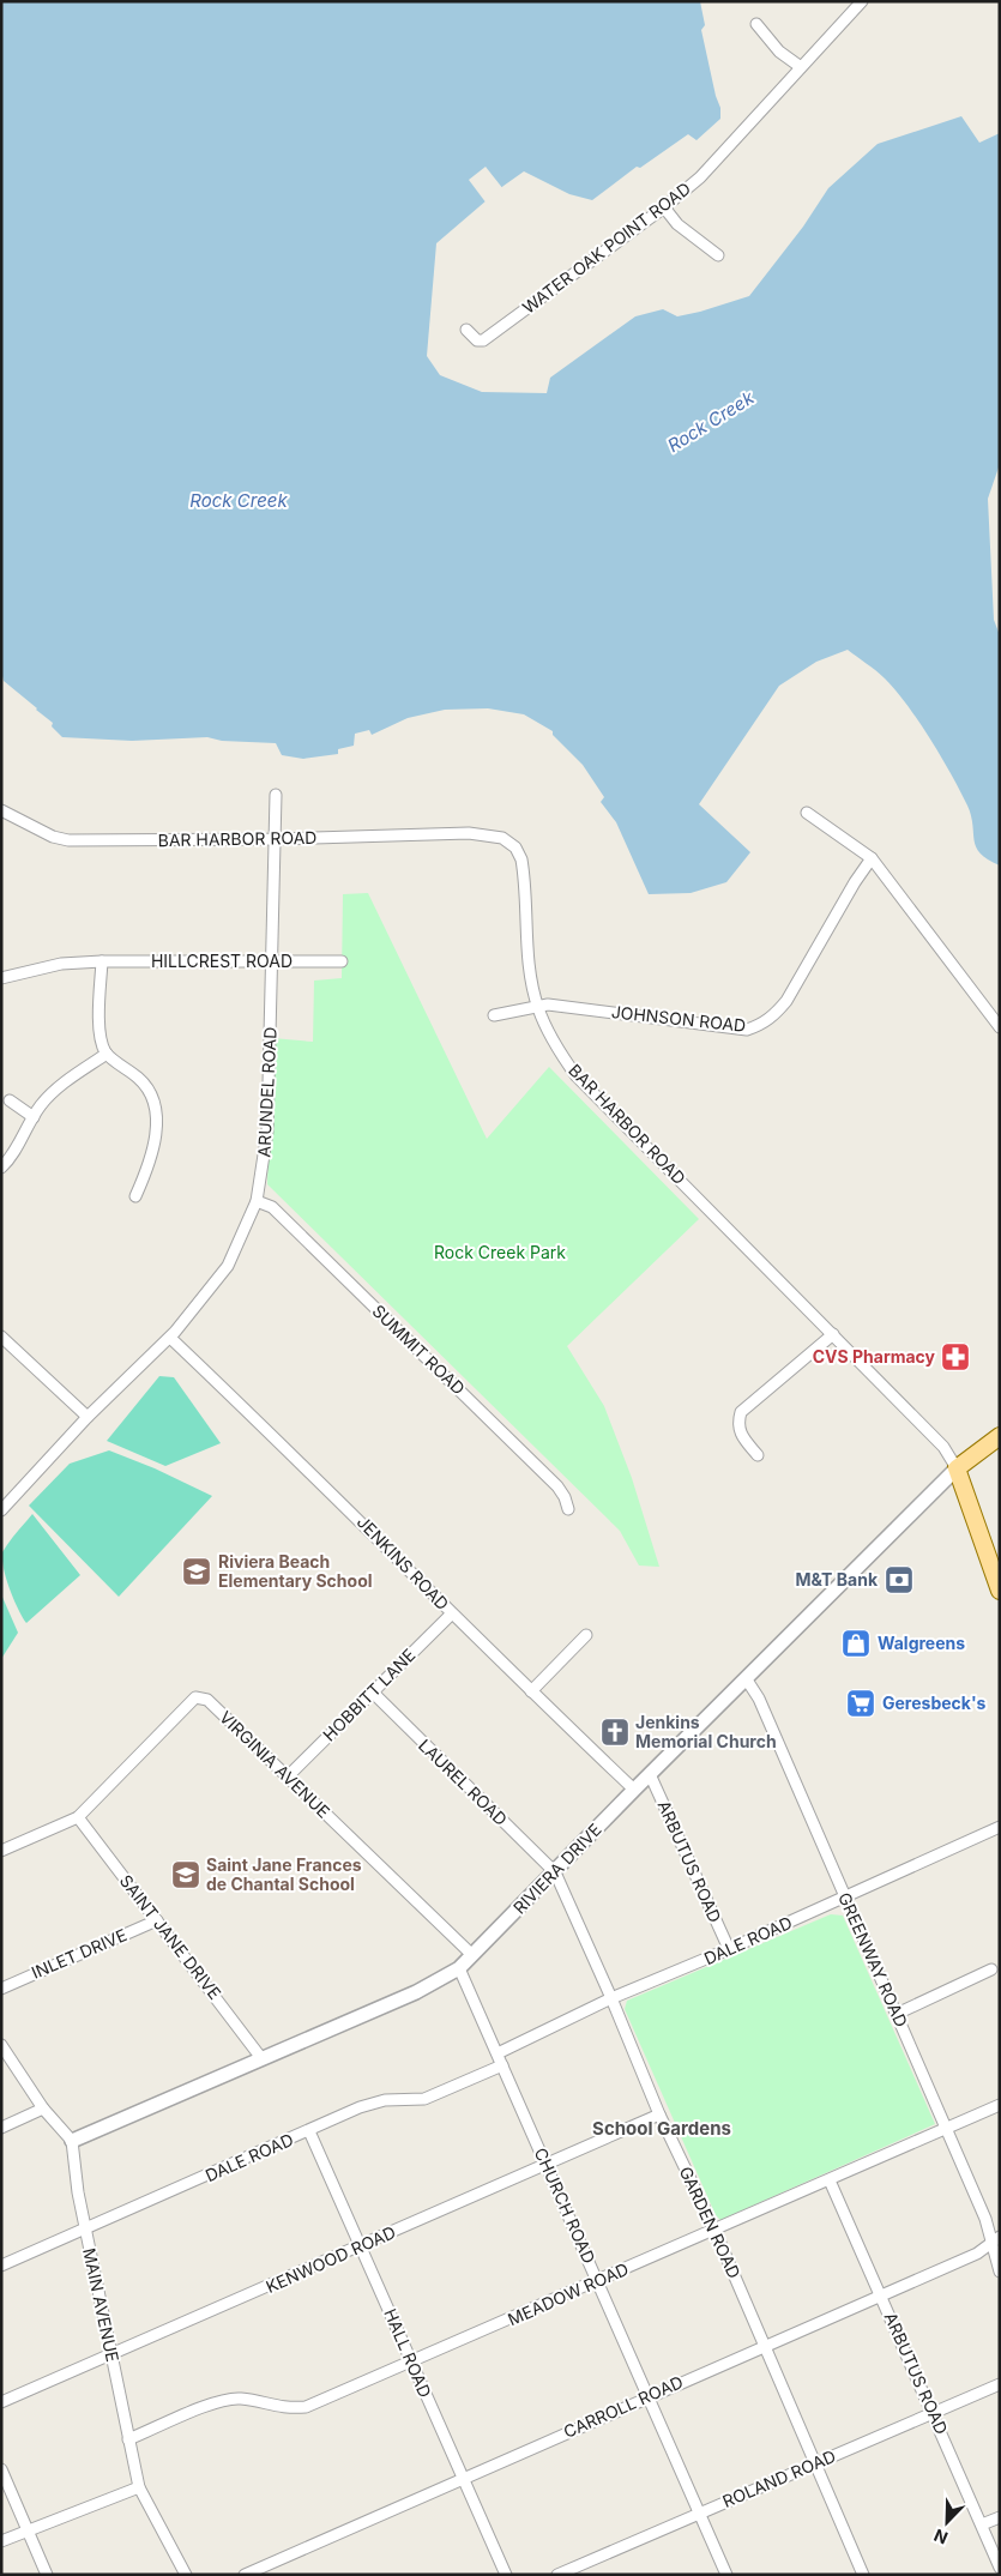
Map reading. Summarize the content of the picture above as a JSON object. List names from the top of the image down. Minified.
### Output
{"streets":{"street":["WATER OAK POINT ROAD","BAR HARBOR ROAD","HILLCREST ROAD","JOHNSON ROAD","ARUNDEL ROAD","SUMMIT ROAD","JENKINS ROAD","HOBBITT LANE","VIRGINIA AVENUE","LAUREL ROAD","ARBUTUS ROAD","RIVIERA DRIVE","SAINT JANE DRIVE","DALE ROAD","INLET DRIVE","GREENWAY ROAD","CHURCH ROAD","GARDEN ROAD","KENWOOD ROAD","MEADOW ROAD","MAIN AVENUE","HALL ROAD","CARROLL ROAD","ROLAND ROAD"]},"crossings":[["BAR HARBOR ROAD","JOHNSON ROAD"],["BAR HARBOR ROAD","ARUNDEL ROAD"],["BAR HARBOR ROAD","RIVIERA DRIVE"],["HILLCREST ROAD","ARUNDEL ROAD"],["ARUNDEL ROAD","SUMMIT ROAD"],["ARUNDEL ROAD","JENKINS ROAD"],["JENKINS ROAD","HOBBITT LANE"],["JENKINS ROAD","RIVIERA DRIVE"],["HOBBITT LANE","VIRGINIA AVENUE"],["HOBBITT LANE","LAUREL ROAD"],["VIRGINIA AVENUE","RIVIERA DRIVE"],["VIRGINIA AVENUE","SAINT JANE DRIVE"],["LAUREL ROAD","RIVIERA DRIVE"],["LAUREL ROAD","GARDEN ROAD"],["ARBUTUS ROAD","RIVIERA DRIVE"],["ARBUTUS ROAD","DALE ROAD"],["ARBUTUS ROAD","MEADOW ROAD"],["ARBUTUS ROAD","CARROLL ROAD"],["ARBUTUS ROAD","ROLAND ROAD"],["RIVIERA DRIVE","SAINT JANE DRIVE"],["RIVIERA DRIVE","GREENWAY ROAD"],["RIVIERA DRIVE","CHURCH ROAD"],["RIVIERA DRIVE","GARDEN ROAD"],["RIVIERA DRIVE","MAIN AVENUE"],["SAINT JANE DRIVE","INLET DRIVE"],["DALE ROAD","GREENWAY ROAD"],["DALE ROAD","CHURCH ROAD"],["DALE ROAD","GARDEN ROAD"],["DALE ROAD","MAIN AVENUE"],["DALE ROAD","HALL ROAD"],["GREENWAY ROAD","MEADOW ROAD"],["GREENWAY ROAD","CARROLL ROAD"],["CHURCH ROAD","KENWOOD ROAD"],["CHURCH ROAD","MEADOW ROAD"],["CHURCH ROAD","CARROLL ROAD"],["CHURCH ROAD","ROLAND ROAD"],["GARDEN ROAD","KENWOOD ROAD"],["GARDEN ROAD","MEADOW ROAD"],["GARDEN ROAD","CARROLL ROAD"],["GARDEN ROAD","ROLAND ROAD"],["KENWOOD ROAD","MAIN AVENUE"],["KENWOOD ROAD","HALL ROAD"],["MEADOW ROAD","MAIN AVENUE"],["MEADOW ROAD","HALL ROAD"],["HALL ROAD","CARROLL ROAD"]],"districts":["School Gardens"],"water":["Rock Creek"],"parks":["Rock Creek Park"],"places":{"pharmacy":["CVS Pharmacy"],"school or university":["Riviera Beach Elementary School","Saint Jane Frances de Chantal School"],"bank":["M&T Bank"],"shop":["Walgreens"],"supermarket":["Geresbeck's"],"church":["Jenkins Memorial Church"]},"north":"bottom left"}
